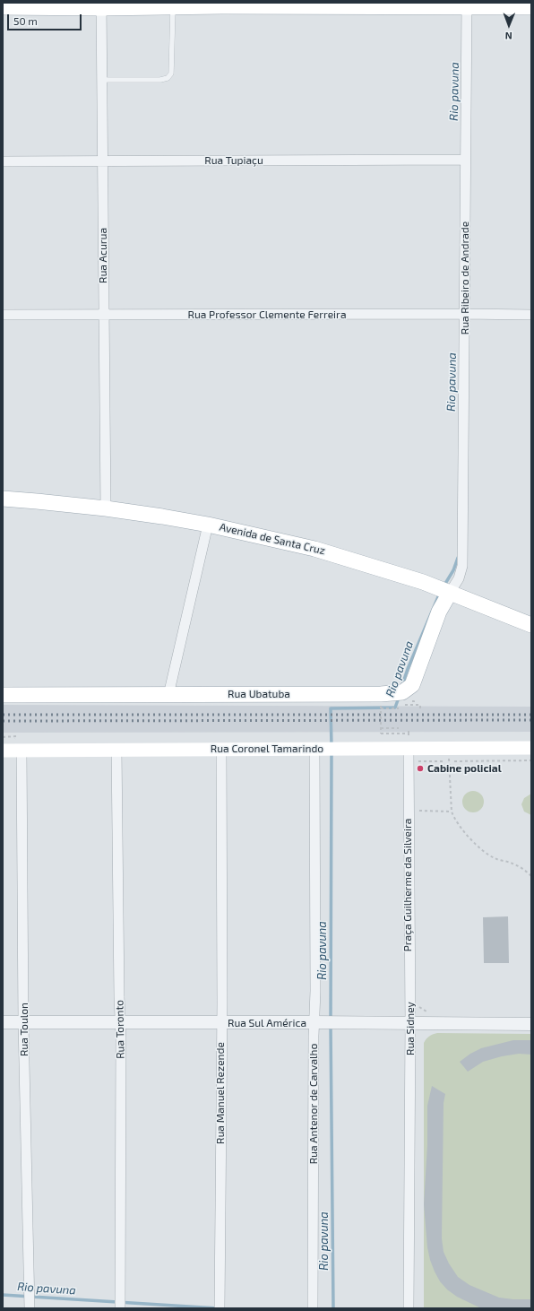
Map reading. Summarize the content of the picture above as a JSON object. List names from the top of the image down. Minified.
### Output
{"streets":{"main road":["Avenida de Santa Cruz","Rua Ubatuba","Rua Coronel Tamarindo"],"street":["Rua Tupiaçu","Rua Acurua","Rua Ribeiro de Andrade","Rua Professor Clemente Ferreira","Rua Sul América","Rua Sidney","Rua Toulon","Rua Toronto","Rua Manuel Rezende","Rua Antenor de Carvalho"]},"crossings":[["Rua Tupiaçu","Rua Acurua"],["Rua Tupiaçu","Rua Ribeiro de Andrade"],["Rua Acurua","Rua Professor Clemente Ferreira"],["Rua Acurua","Avenida de Santa Cruz"],["Rua Ribeiro de Andrade","Rua Professor Clemente Ferreira"],["Rua Ribeiro de Andrade","Avenida de Santa Cruz"],["Rua Ribeiro de Andrade","Rua Ubatuba"],["Avenida de Santa Cruz","Rua Ubatuba"],["Rua Coronel Tamarindo","Rua Sidney"],["Rua Coronel Tamarindo","Rua Toulon"],["Rua Coronel Tamarindo","Rua Toronto"],["Rua Coronel Tamarindo","Rua Manuel Rezende"],["Rua Coronel Tamarindo","Rua Antenor de Carvalho"],["Rua Sul América","Rua Sidney"],["Rua Sul América","Rua Toulon"],["Rua Sul América","Rua Toronto"],["Rua Sul América","Rua Manuel Rezende"],["Rua Sul América","Rua Antenor de Carvalho"]],"water":["Rio pavuna"],"places":["Cabine policial"],"scale_bar":"50 m","north":"bottom"}
